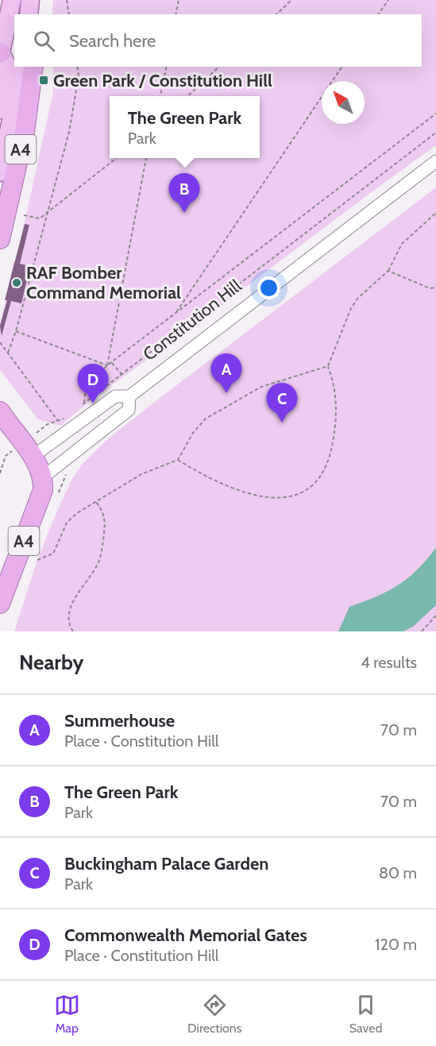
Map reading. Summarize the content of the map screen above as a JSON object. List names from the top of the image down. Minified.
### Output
{"streets":{"highway":["A4"],"street":["Constitution Hill"]},"crossings":[["A4","Constitution Hill"]],"places":{"transit":["Green Park / Constitution Hill"],"other":["RAF Bomber Command Memorial"]},"north":"top left","page":{"search":"Search here","popup":["The Green Park","Park"],"pins":["B","A","D","C"],"heading":["Nearby","4 results"],"list":[{"mark":"A","name":"Summerhouse","note":"Place · Constitution Hill","value":"70 m"},{"mark":"B","name":"The Green Park","note":"Park","value":"70 m"},{"mark":"C","name":"Buckingham Palace Garden","note":"Park","value":"80 m"},{"mark":"D","name":"Commonwealth Memorial Gates","note":"Place · Constitution Hill","value":"120 m"}],"nav":["Map","Directions","Saved"]}}
